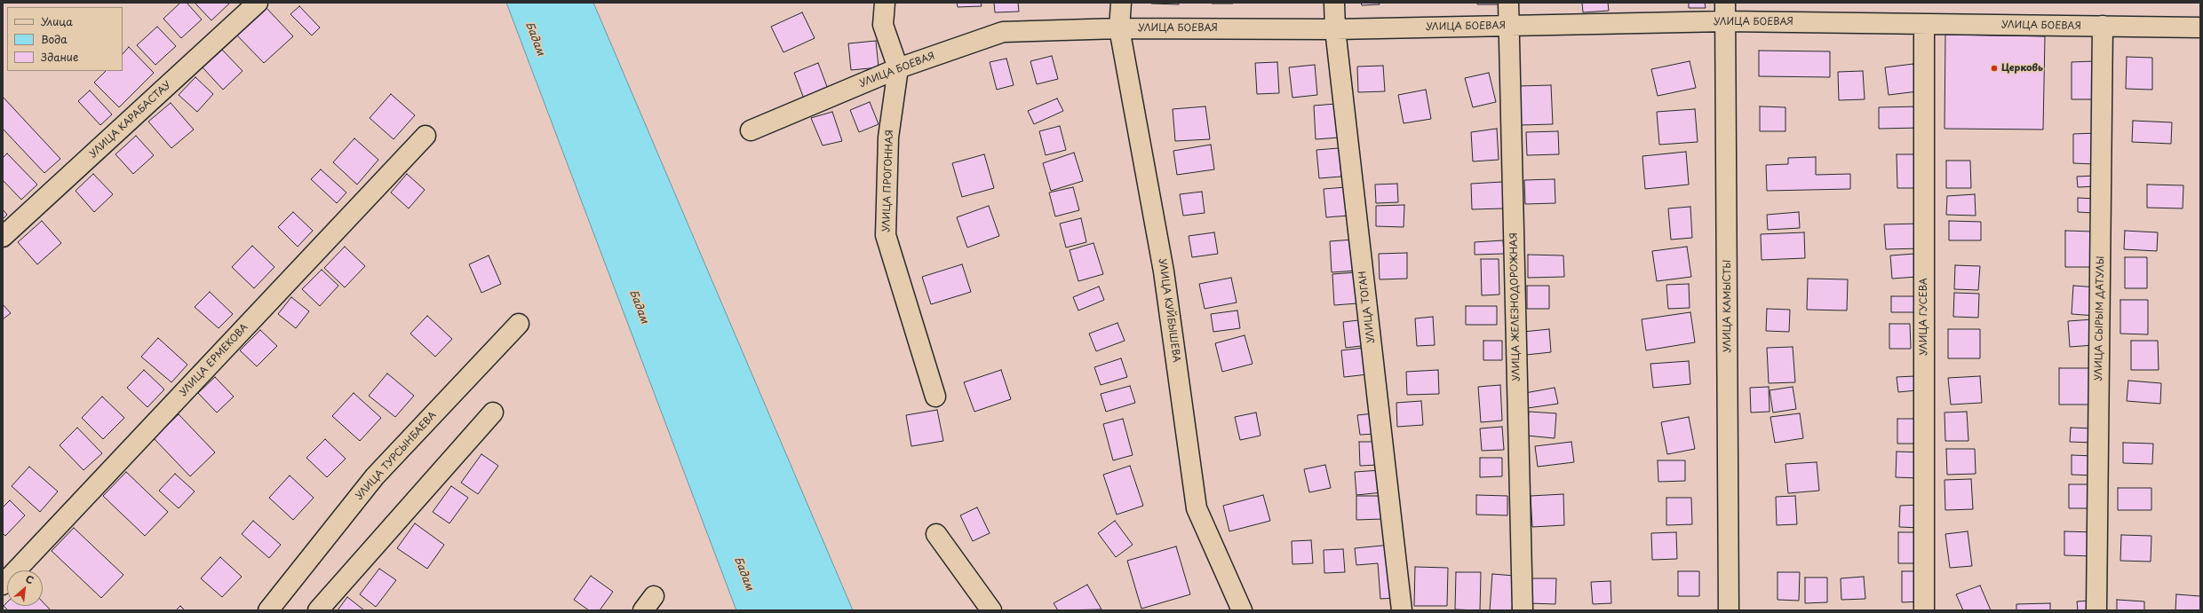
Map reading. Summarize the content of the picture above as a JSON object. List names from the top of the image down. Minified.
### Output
{"streets":{"street":["УЛИЦА БОЕВАЯ","УЛИЦА КАРАБАСТАУ","УЛИЦА ПРОГОННАЯ","УЛИЦА КАМЫСТЫ","УЛИЦА ТОГАН","УЛИЦА ЖЕЛЕЗНОДОРОЖНАЯ","УЛИЦА КУЙБЫШЕВА","УЛИЦА ГУСЕВА","УЛИЦА СЫРЫМ ДАТУЛЫ","УЛИЦА ЕРМЕКОВА","УЛИЦА ТУРСЫНБАЕВА"]},"crossings":[["УЛИЦА БОЕВАЯ","УЛИЦА ПРОГОННАЯ"],["УЛИЦА БОЕВАЯ","УЛИЦА КАМЫСТЫ"],["УЛИЦА БОЕВАЯ","УЛИЦА ТОГАН"],["УЛИЦА БОЕВАЯ","УЛИЦА ЖЕЛЕЗНОДОРОЖНАЯ"],["УЛИЦА БОЕВАЯ","УЛИЦА КУЙБЫШЕВА"],["УЛИЦА БОЕВАЯ","УЛИЦА ГУСЕВА"],["УЛИЦА БОЕВАЯ","УЛИЦА СЫРЫМ ДАТУЛЫ"]],"water":["Бадам"],"places":["Церковь"],"legend":["Улица","Вода","Здание"],"north":"top right"}
